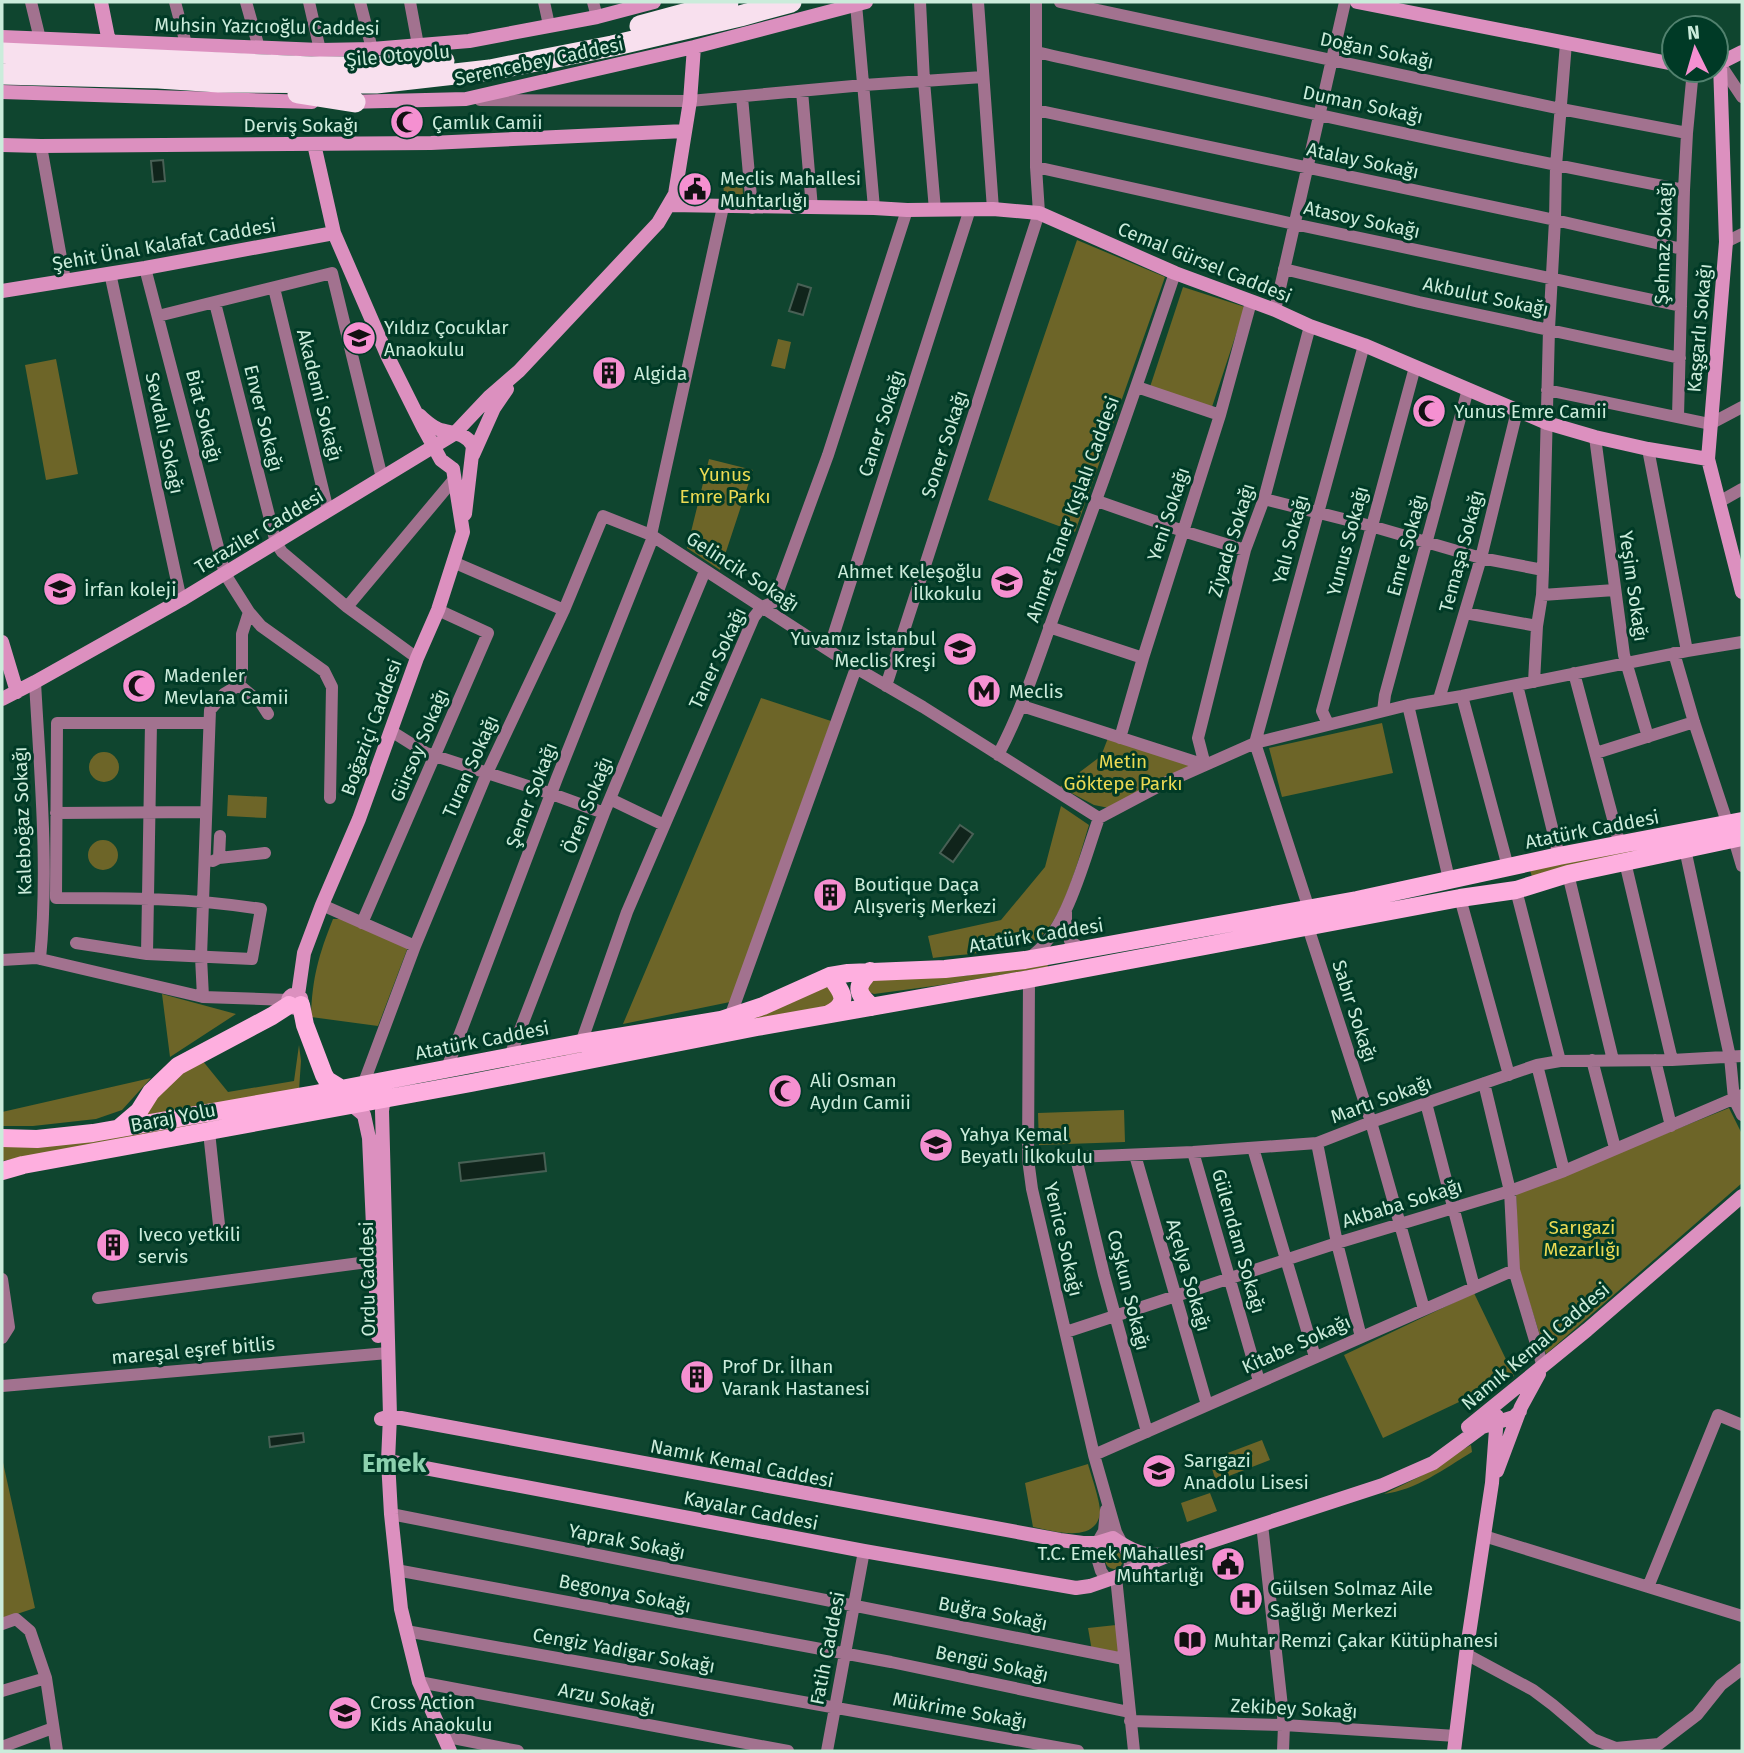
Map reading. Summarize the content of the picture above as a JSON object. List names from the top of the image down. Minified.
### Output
{"streets":{"highway":["Şile Otoyolu"],"main road":["Muhsin Yazıcıoğlu Caddesi","Serencebey Caddesi","Derviş Sokağı","Şehit Ünal Kalafat Caddesi","Cemal Gürsel Caddesi","Kaşgarlı Sokağı","Teraziler Caddesi","Boğaziçi Caddesi","Atatürk Caddesi","Baraj Yolu","Ordu Caddesi","Namık Kemal Caddesi","Kayalar Caddesi"],"street":["Doğan Sokağı","Duman Sokağı","Atalay Sokağı","Atasoy Sokağı","Şehnaz Sokağı","Akbulut Sokağı","Akademi Sokağı","Biat Sokağı","Enver Sokağı","Caner Sokağı","Sevdalı Sokağı","Soner Sokağı","Ahmet Taner Kışlalı Caddesi","Yeni Sokağı","Yalı Sokağı","Ziyade Sokağı","Yunus Sokağı","Emre Sokağı","Temaşa Sokağı","Gelincik Sokağı","Yeşim Sokağı","Taner Sokağı","Gürsoy Sokağı","Turan Sokağı","Şener Sokağı","Ören Sokağı","Kaleboğaz Sokağı","Sabır Sokağı","Martı Sokağı","Akbaba Sokağı","Yenice Sokağı","Gülendam Sokağı","Açelya Sokağı","Coşkun Sokağı","Kitabe Sokağı","mareşal eşref bitlis","Yaprak Sokağı","Begonya Sokağı","Buğra Sokağı","Fatih Caddesi","Cengiz Yadigar Sokağı","Bengü Sokağı","Arzu Sokağı","Zekibey Sokağı","Mükrime Sokağı"]},"crossings":[["Doğan Sokağı","Şehnaz Sokağı"],["Serencebey Caddesi","Teraziler Caddesi"],["Duman Sokağı","Şehnaz Sokağı"],["Derviş Sokağı","Teraziler Caddesi"],["Atalay Sokağı","Şehnaz Sokağı"],["Atasoy Sokağı","Şehnaz Sokağı"],["Şehnaz Sokağı","Akbulut Sokağı"],["Şehit Ünal Kalafat Caddesi","Biat Sokağı"],["Şehit Ünal Kalafat Caddesi","Sevdalı Sokağı"],["Cemal Gürsel Caddesi","Kaşgarlı Sokağı"],["Cemal Gürsel Caddesi","Caner Sokağı"],["Cemal Gürsel Caddesi","Soner Sokağı"],["Cemal Gürsel Caddesi","Ahmet Taner Kışlalı Caddesi"],["Cemal Gürsel Caddesi","Yeni Sokağı"],["Cemal Gürsel Caddesi","Teraziler Caddesi"],["Cemal Gürsel Caddesi","Yalı Sokağı"],["Cemal Gürsel Caddesi","Ziyade Sokağı"],["Cemal Gürsel Caddesi","Yunus Sokağı"],["Cemal Gürsel Caddesi","Emre Sokağı"],["Cemal Gürsel Caddesi","Temaşa Sokağı"],["Cemal Gürsel Caddesi","Yeşim Sokağı"],["Cemal Gürsel Caddesi","Taner Sokağı"],["Cemal Gürsel Caddesi","Şener Sokağı"],["Akademi Sokağı","Teraziler Caddesi"],["Biat Sokağı","Teraziler Caddesi"],["Enver Sokağı","Teraziler Caddesi"],["Caner Sokağı","Gelincik Sokağı"],["Sevdalı Sokağı","Teraziler Caddesi"],["Soner Sokağı","Gelincik Sokağı"],["Ahmet Taner Kışlalı Caddesi","Gelincik Sokağı"],["Teraziler Caddesi","Boğaziçi Caddesi"],["Teraziler Caddesi","Kaleboğaz Sokağı"],["Gelincik Sokağı","Taner Sokağı"],["Gelincik Sokağı","Turan Sokağı"],["Gelincik Sokağı","Şener Sokağı"],["Gelincik Sokağı","Ören Sokağı"],["Taner Sokağı","Atatürk Caddesi"],["Boğaziçi Caddesi","Gürsoy Sokağı"],["Turan Sokağı","Şener Sokağı"],["Turan Sokağı","Atatürk Caddesi"],["Şener Sokağı","Atatürk Caddesi"],["Ören Sokağı","Atatürk Caddesi"],["Atatürk Caddesi","Sabır Sokağı"],["Atatürk Caddesi","Baraj Yolu"],["Atatürk Caddesi","Yenice Sokağı"],["Atatürk Caddesi","Ordu Caddesi"],["Sabır Sokağı","Martı Sokağı"],["Sabır Sokağı","Akbaba Sokağı"],["Sabır Sokağı","Kitabe Sokağı"],["Martı Sokağı","Yenice Sokağı"],["Martı Sokağı","Gülendam Sokağı"],["Martı Sokağı","Açelya Sokağı"],["Martı Sokağı","Coşkun Sokağı"],["Baraj Yolu","Ordu Caddesi"],["Akbaba Sokağı","Yenice Sokağı"],["Akbaba Sokağı","Gülendam Sokağı"],["Akbaba Sokağı","Açelya Sokağı"],["Akbaba Sokağı","Coşkun Sokağı"],["Yenice Sokağı","Kitabe Sokağı"],["Yenice Sokağı","Namık Kemal Caddesi"],["Yenice Sokağı","Kayalar Caddesi"],["Gülendam Sokağı","Kitabe Sokağı"],["Açelya Sokağı","Kitabe Sokağı"],["Ordu Caddesi","Namık Kemal Caddesi"],["Ordu Caddesi","mareşal eşref bitlis"],["Ordu Caddesi","Kayalar Caddesi"],["Ordu Caddesi","Yaprak Sokağı"],["Ordu Caddesi","Begonya Sokağı"],["Ordu Caddesi","Cengiz Yadigar Sokağı"],["Ordu Caddesi","Arzu Sokağı"],["Coşkun Sokağı","Kitabe Sokağı"],["Namık Kemal Caddesi","Kayalar Caddesi"],["Kayalar Caddesi","Fatih Caddesi"],["Yaprak Sokağı","Buğra Sokağı"],["Yaprak Sokağı","Fatih Caddesi"],["Begonya Sokağı","Fatih Caddesi"],["Begonya Sokağı","Bengü Sokağı"],["Buğra Sokağı","Fatih Caddesi"],["Fatih Caddesi","Cengiz Yadigar Sokağı"],["Fatih Caddesi","Bengü Sokağı"],["Fatih Caddesi","Mükrime Sokağı"],["Cengiz Yadigar Sokağı","Mükrime Sokağı"],["Bengü Sokağı","Zekibey Sokağı"]],"districts":["Emek"],"parks":["Yunus Emre Parkı","Metin Göktepe Parkı","Sarıgazi Mezarlığı"],"places":{"mosque":["Çamlık Camii","Yunus Emre Camii","Madenler Mevlana Camii","Ali Osman Aydın Camii"],"public building":["Meclis Mahallesi Muhtarlığı","T.C. Emek Mahallesi Muhtarlığı"],"school or university":["Yıldız Çocuklar Anaokulu","Ahmet Keleşoğlu İlkokulu","İrfan koleji","Yuvamız İstanbul Meclis Kreşi","Yahya Kemal Beyatlı İlkokulu","Sarıgazi Anadolu Lisesi","Cross Action Kids Anaokulu"],"building":["Algida","Boutique Daça Alışveriş Merkezi","Iveco yetkili servis","Prof Dr. İlhan Varank Hastanesi"],"metro station":["Meclis"],"hospital":["Gülsen Solmaz Aile Sağlığı Merkezi"],"library":["Muhtar Remzi Çakar Kütüphanesi"]},"north":"top"}
